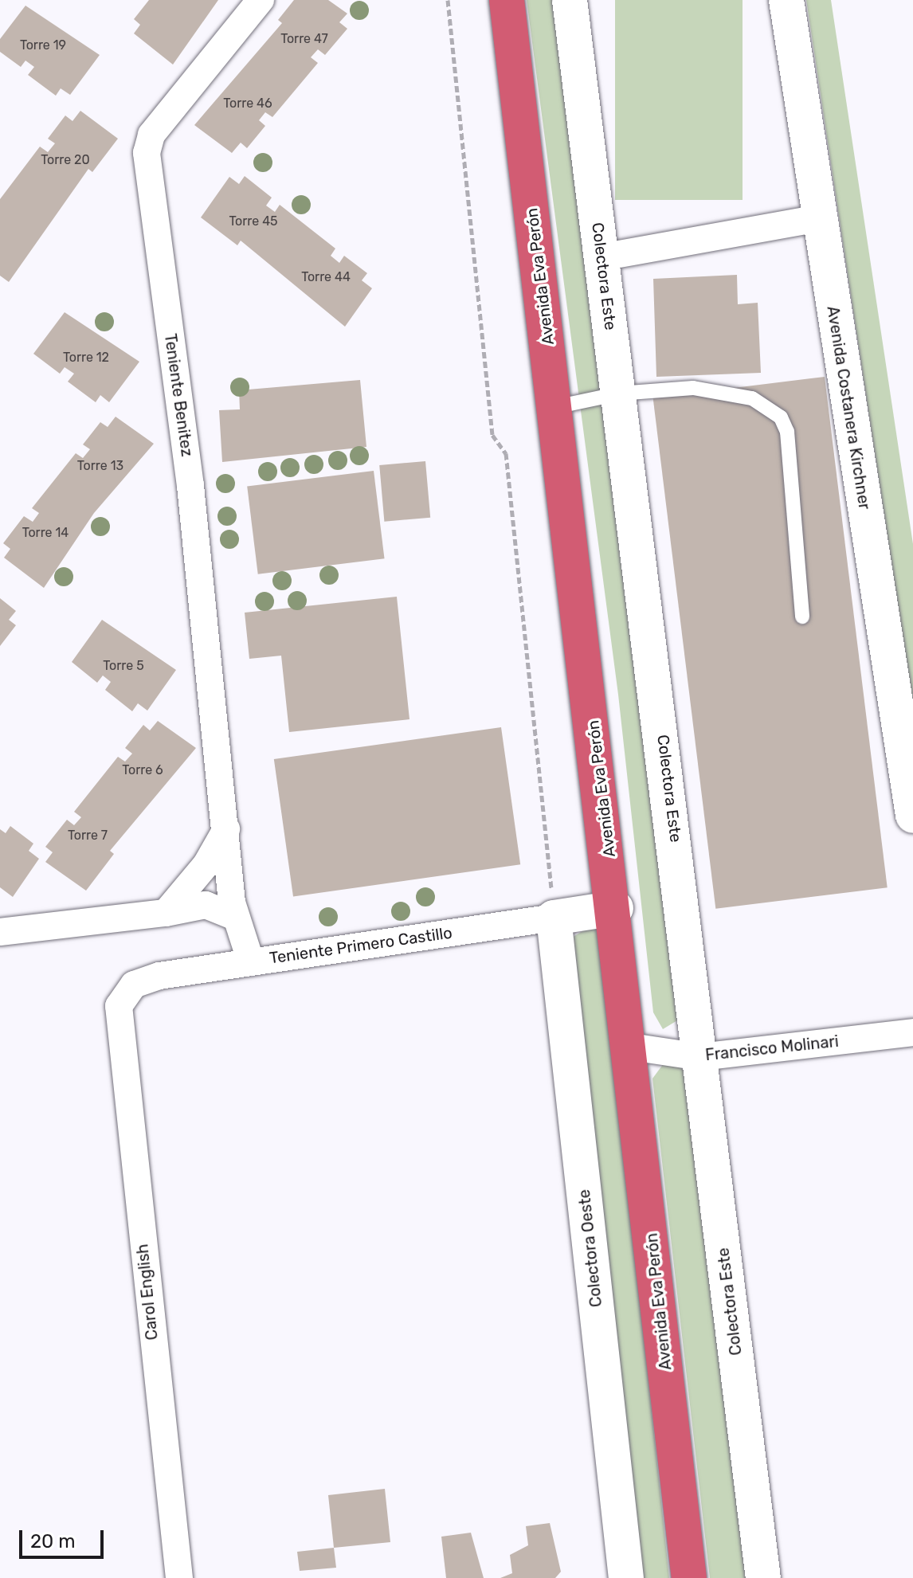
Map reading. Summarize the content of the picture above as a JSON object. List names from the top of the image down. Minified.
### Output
{"streets":{"highway":["Avenida Eva Perón"],"street":["Colectora Este","Teniente Benitez","Avenida Costanera Kirchner","Teniente Primero Castillo","Francisco Molinari","Colectora Oeste","Carol English"]},"crossings":[["Avenida Eva Perón","Teniente Primero Castillo"],["Avenida Eva Perón","Francisco Molinari"],["Colectora Este","Francisco Molinari"],["Teniente Benitez","Teniente Primero Castillo"],["Teniente Primero Castillo","Colectora Oeste"],["Teniente Primero Castillo","Carol English"]],"house_numbers":["Torre 47","Torre 19","Torre 46","Torre 20","Torre 45","Torre 44","Torre 12","Torre 13","Torre 14","Torre 5","Torre 6","Torre 7"],"scale_bar":"20 m"}
